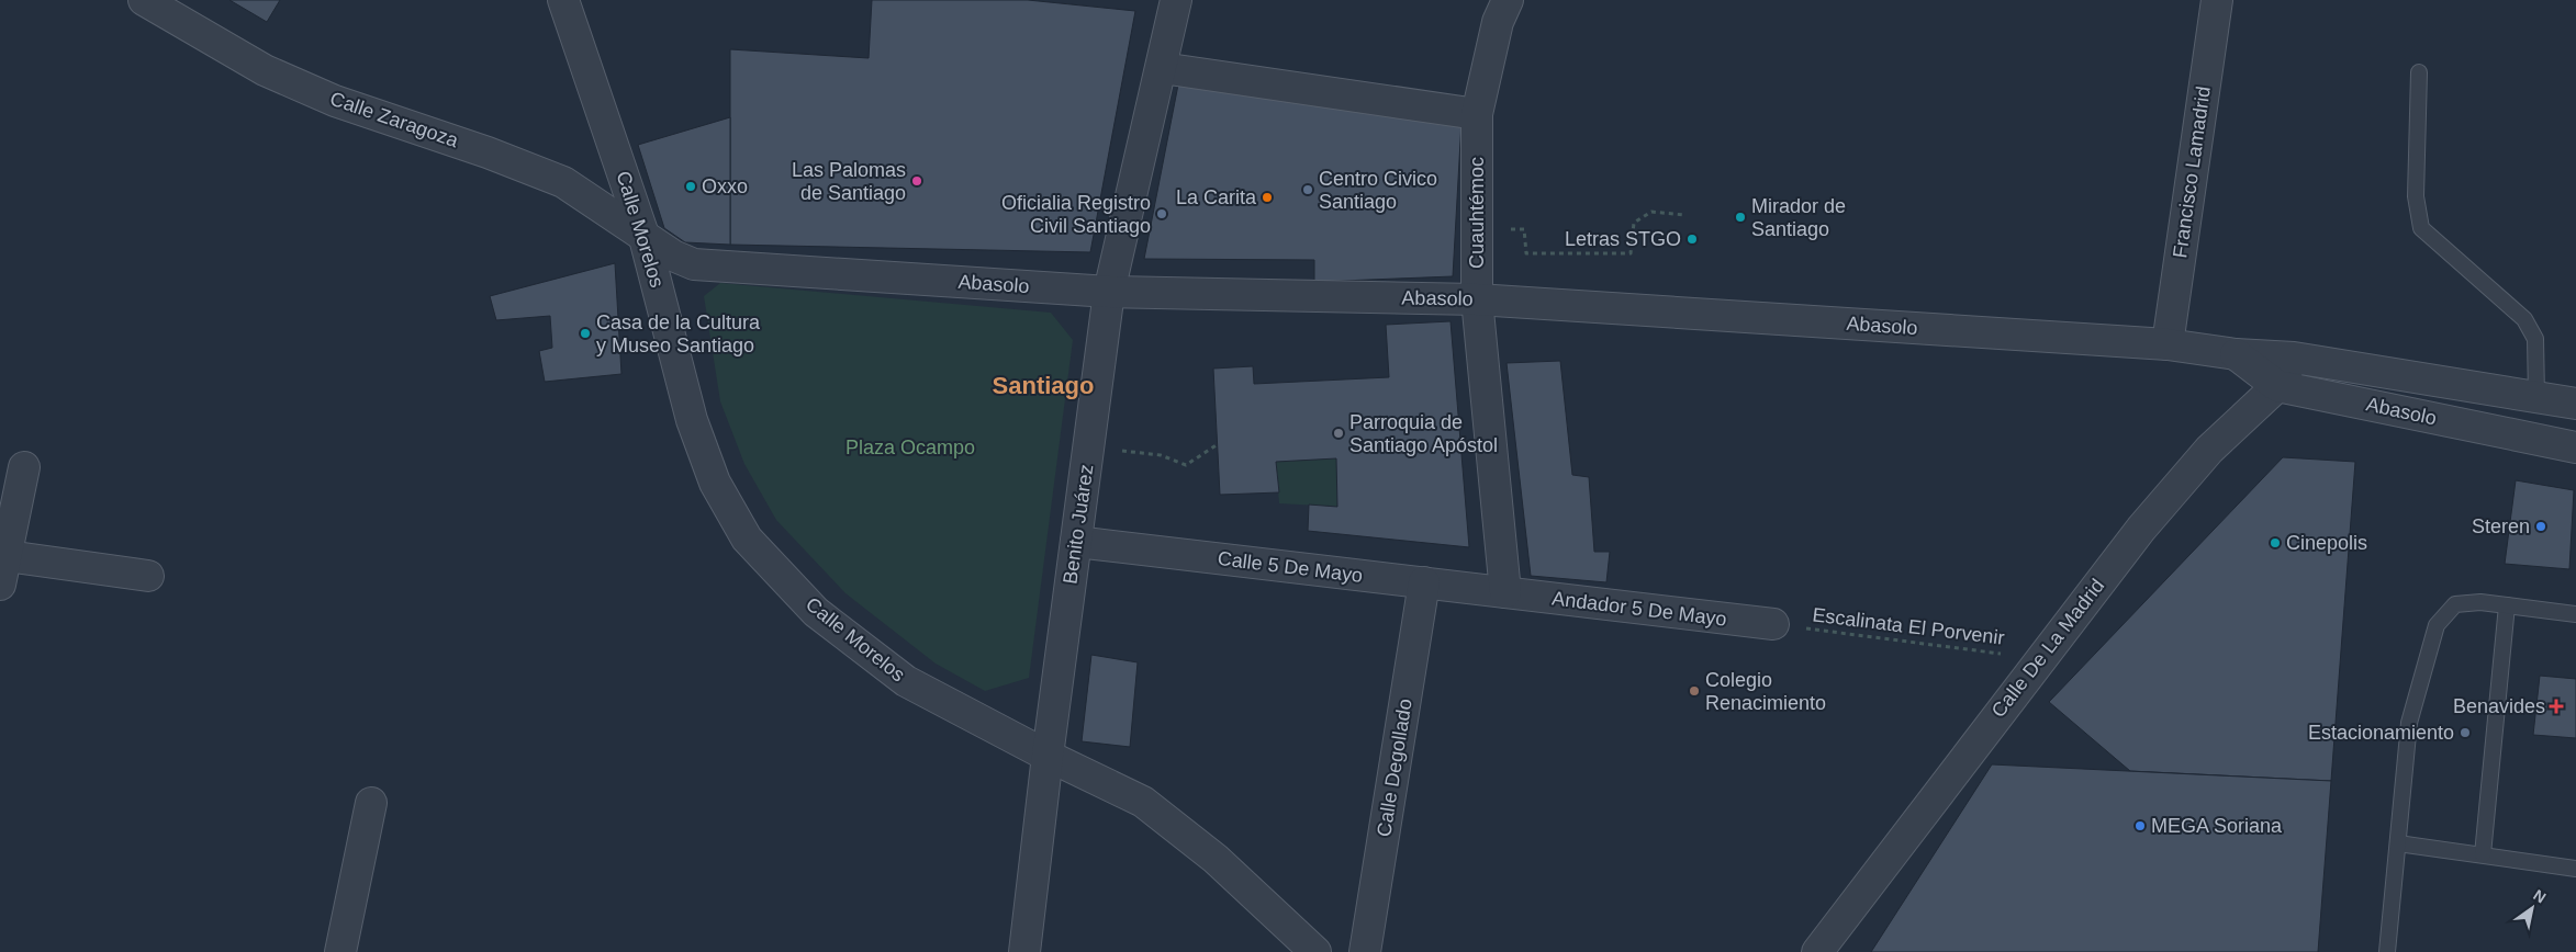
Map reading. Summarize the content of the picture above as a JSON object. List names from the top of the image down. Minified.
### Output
{"streets":{"street":["Calle Zaragoza","Francisco Lamadrid","Cuauhtémoc","Calle Morelos","Abasolo","Benito Juárez","Calle 5 De Mayo","Andador 5 De Mayo","Calle De La Madrid","Calle Degollado"],"path":["Escalinata El Porvenir"]},"crossings":[["Calle Zaragoza","Calle Morelos"],["Calle Zaragoza","Abasolo"],["Francisco Lamadrid","Abasolo"],["Cuauhtémoc","Abasolo"],["Cuauhtémoc","Calle 5 De Mayo"],["Cuauhtémoc","Andador 5 De Mayo"],["Calle Morelos","Abasolo"],["Calle Morelos","Benito Juárez"],["Abasolo","Benito Juárez"],["Abasolo","Calle De La Madrid"],["Benito Juárez","Calle 5 De Mayo"],["Calle 5 De Mayo","Andador 5 De Mayo"],["Calle 5 De Mayo","Calle Degollado"],["Andador 5 De Mayo","Escalinata El Porvenir"],["Escalinata El Porvenir","Calle De La Madrid"]],"districts":["Santiago"],"parks":["Plaza Ocampo"],"places":{"other":["Las Palomas de Santiago","Oxxo","Centro Civico Santiago","La Carita","Oficialia Registro Civil Santiago","Mirador de Santiago","Letras STGO","Casa de la Cultura y Museo Santiago","Parroquia de Santiago Apóstol","Steren","Cinepolis","Colegio Renacimiento","Estacionamiento","MEGA Soriana"],"health":["Benavides"]},"north":"top right"}
